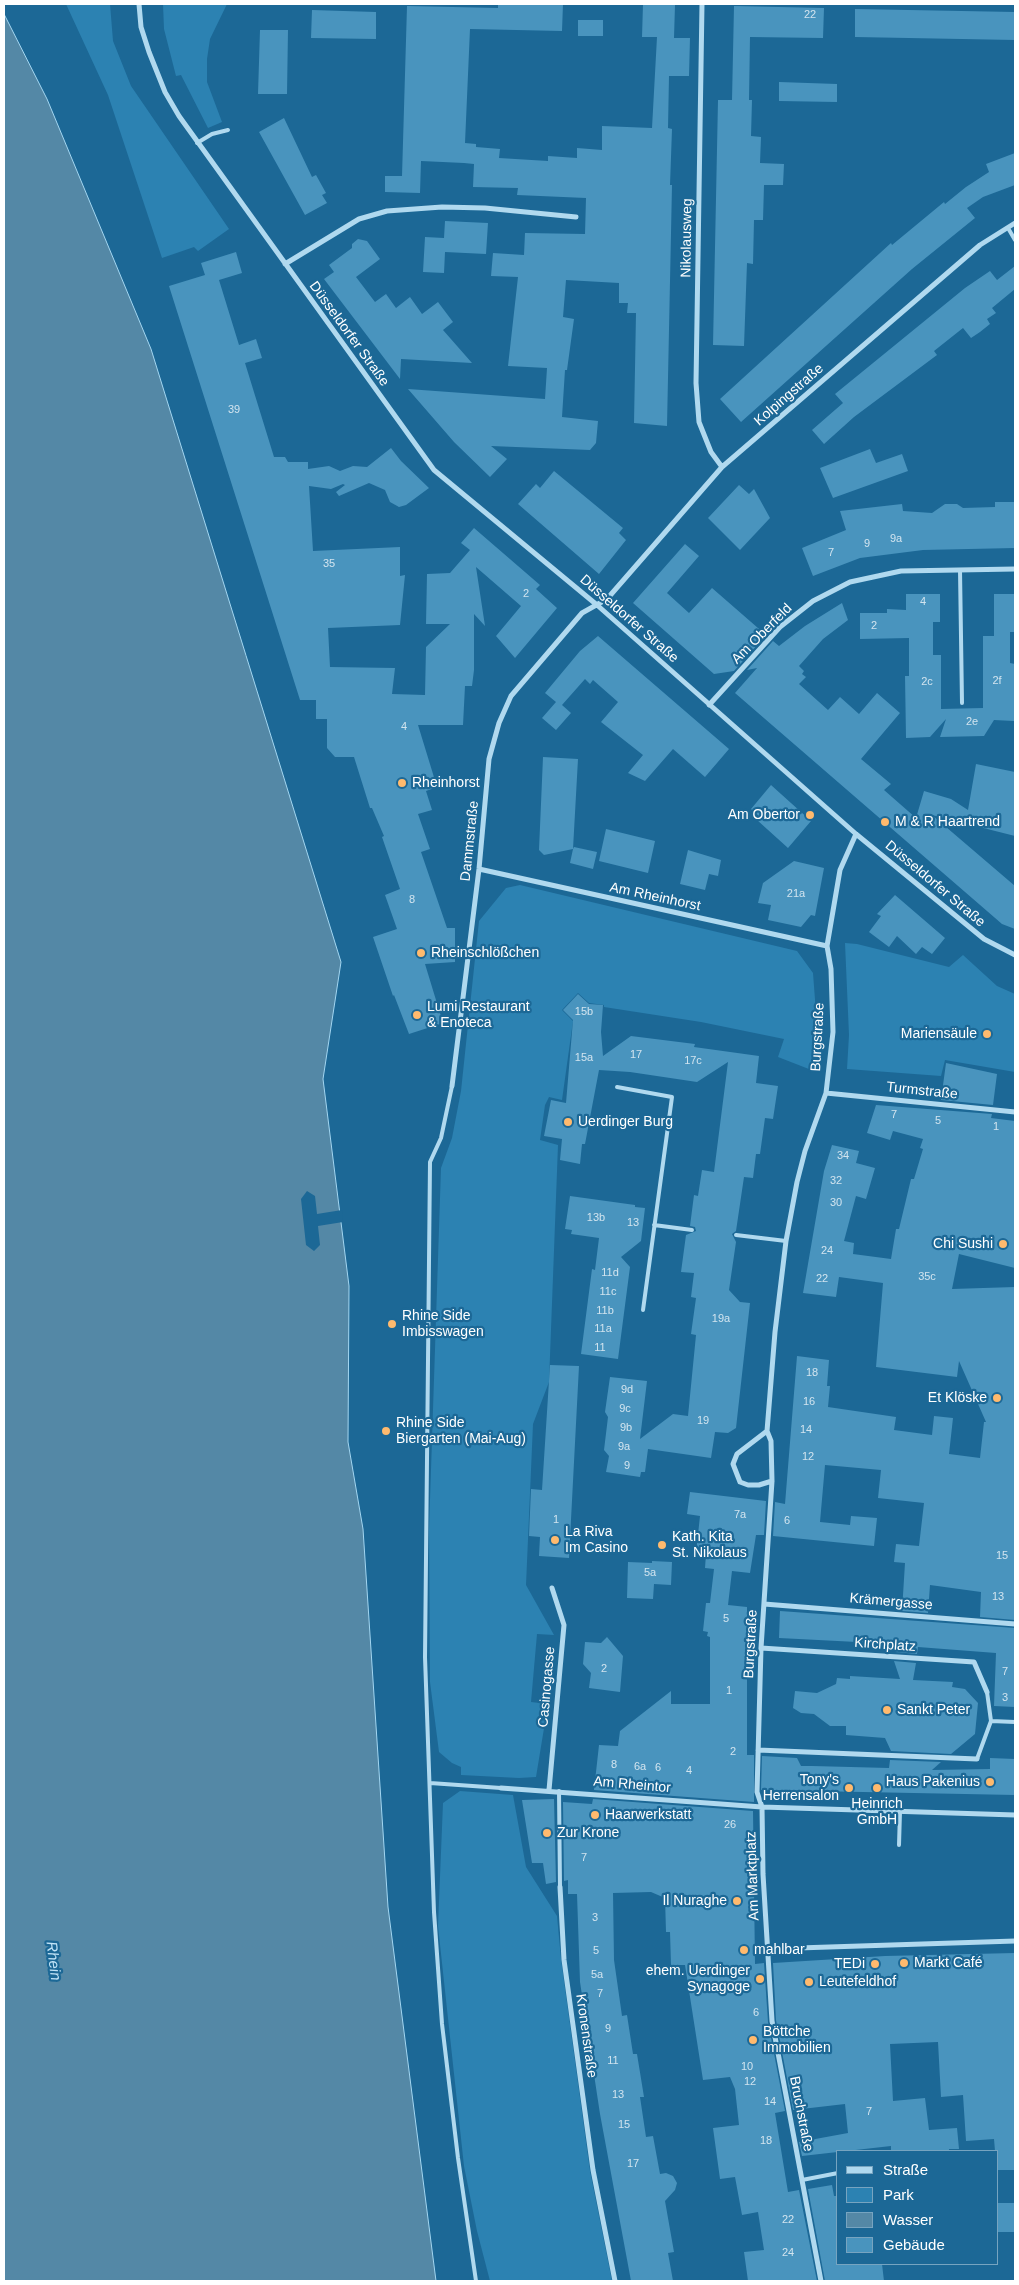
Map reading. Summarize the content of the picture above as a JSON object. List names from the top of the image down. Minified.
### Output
{"streets":{"street":["Nikolausweg","Düsseldorfer Straße","Kolpingstraße","Am Oberfeld","Dammstraße","Am Rheinhorst","Burgstraße","Turmstraße","Krämergasse","Kirchplatz","Casinogasse","Am Rheintor","Am Marktplatz","Kronenstraße","Bruchstraße"]},"crossings":[["Nikolausweg","Kolpingstraße"],["Düsseldorfer Straße","Kolpingstraße"],["Düsseldorfer Straße","Am Oberfeld"],["Düsseldorfer Straße","Dammstraße"],["Düsseldorfer Straße","Burgstraße"],["Kolpingstraße","Dammstraße"],["Dammstraße","Am Rheinhorst"],["Am Rheinhorst","Burgstraße"],["Burgstraße","Turmstraße"],["Burgstraße","Krämergasse"],["Burgstraße","Kirchplatz"],["Burgstraße","Am Rheintor"],["Burgstraße","Am Marktplatz"],["Casinogasse","Am Rheintor"],["Am Rheintor","Am Marktplatz"],["Am Rheintor","Kronenstraße"],["Am Marktplatz","Bruchstraße"]],"water":["Rhein"],"places":["Rheinhorst","Am Obertor","M & R Haartrend","Rheinschlößchen","Lumi Restaurant & Enoteca","Mariensäule","Uerdinger Burg","Chi Sushi","Rhine Side Imbisswagen","Et Klöske","Rhine Side Biergarten (Mai-Aug)","La Riva Im Casino","Kath. Kita St. Nikolaus","Sankt Peter","Haus Pakenius","Tony's Herrensalon","Heinrich GmbH","Haarwerkstatt","Zur Krone","Il Nuraghe","mahlbar","Markt Café","TEDi","ehem. Uerdinger Synagoge","Leutefeldhof","Böttche Immobilien"],"house_numbers":["22","39","9a","9","7","35","2","4","2","2f","2c","2e","4","21a","8","15b","17","15a","17c","7","5","1","34","32","30","13b","13","24","11d","35c","22","11c","11b","19a","11a","11","18","9d","16","9c","19","9b","14","9a","12","9","7a","1","6","15","5a","13","5","2","7","1","3","2","8","6a","6","4","26","7","3","5","5a","7","6","9","11","10","12","13","14","7","15","18","17","22","24"],"legend":["Straße","Park","Wasser","Gebäude"]}
